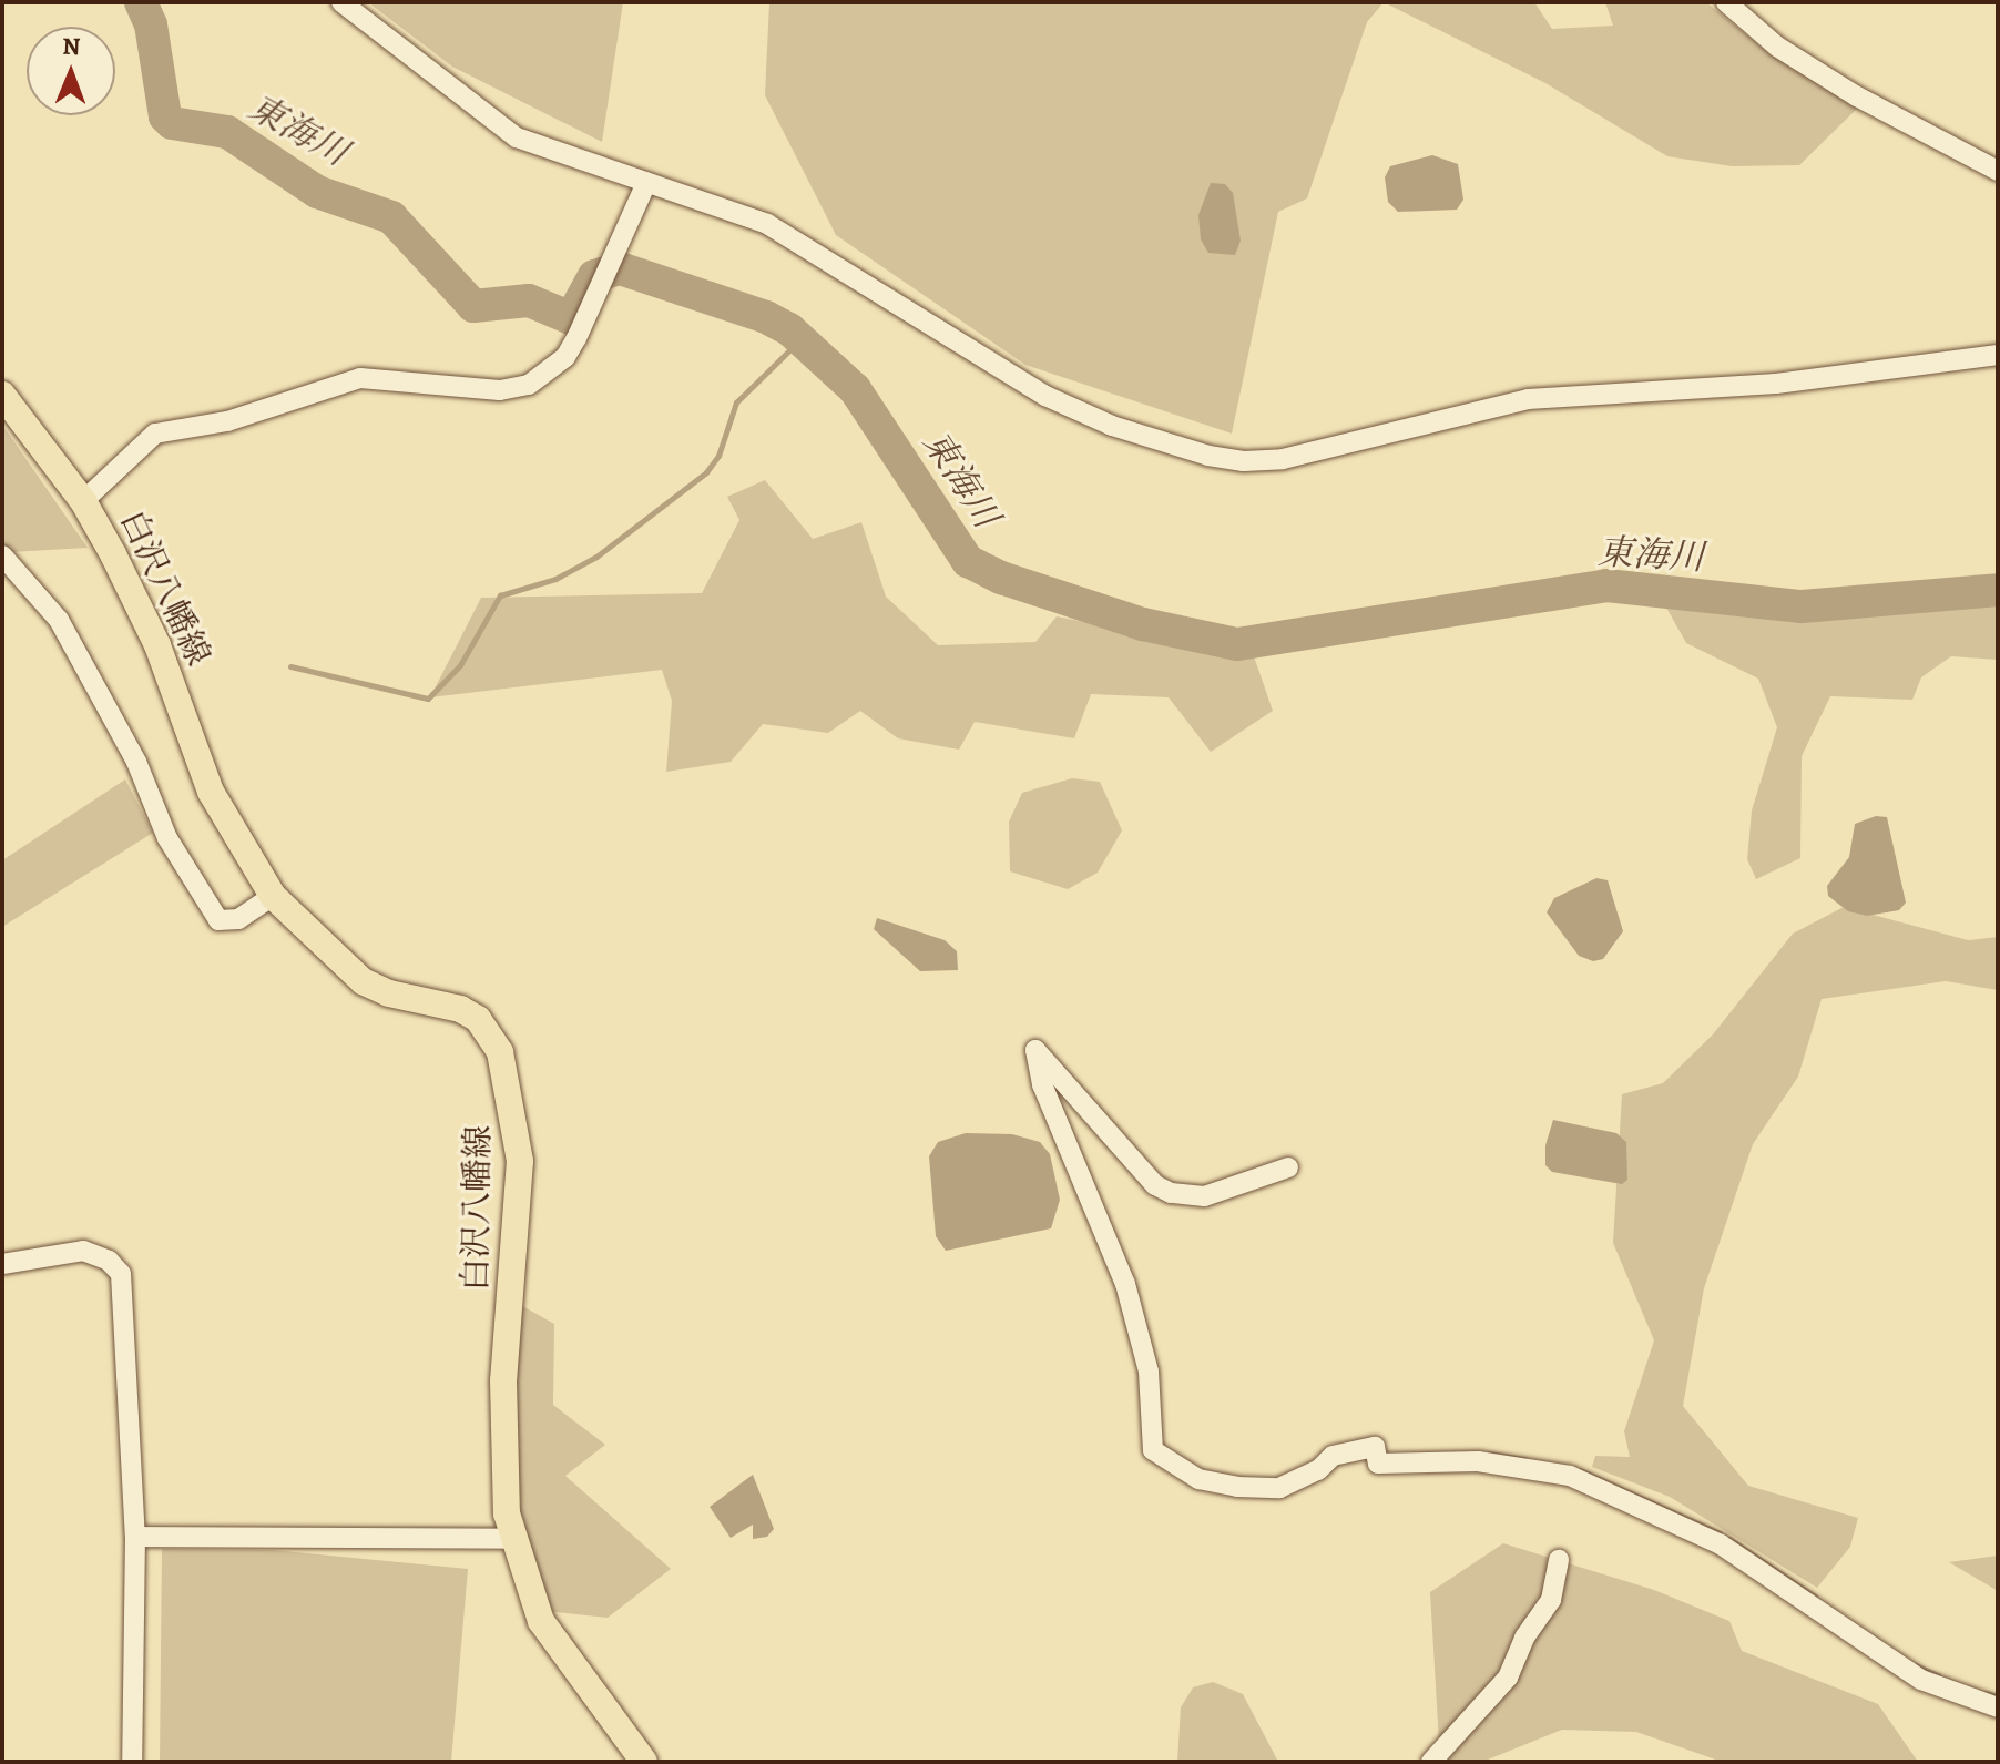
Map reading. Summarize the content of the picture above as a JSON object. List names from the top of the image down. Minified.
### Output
{"streets":{"main road":["白沢八幡線"]},"water":["東海川"],"north":"top"}
